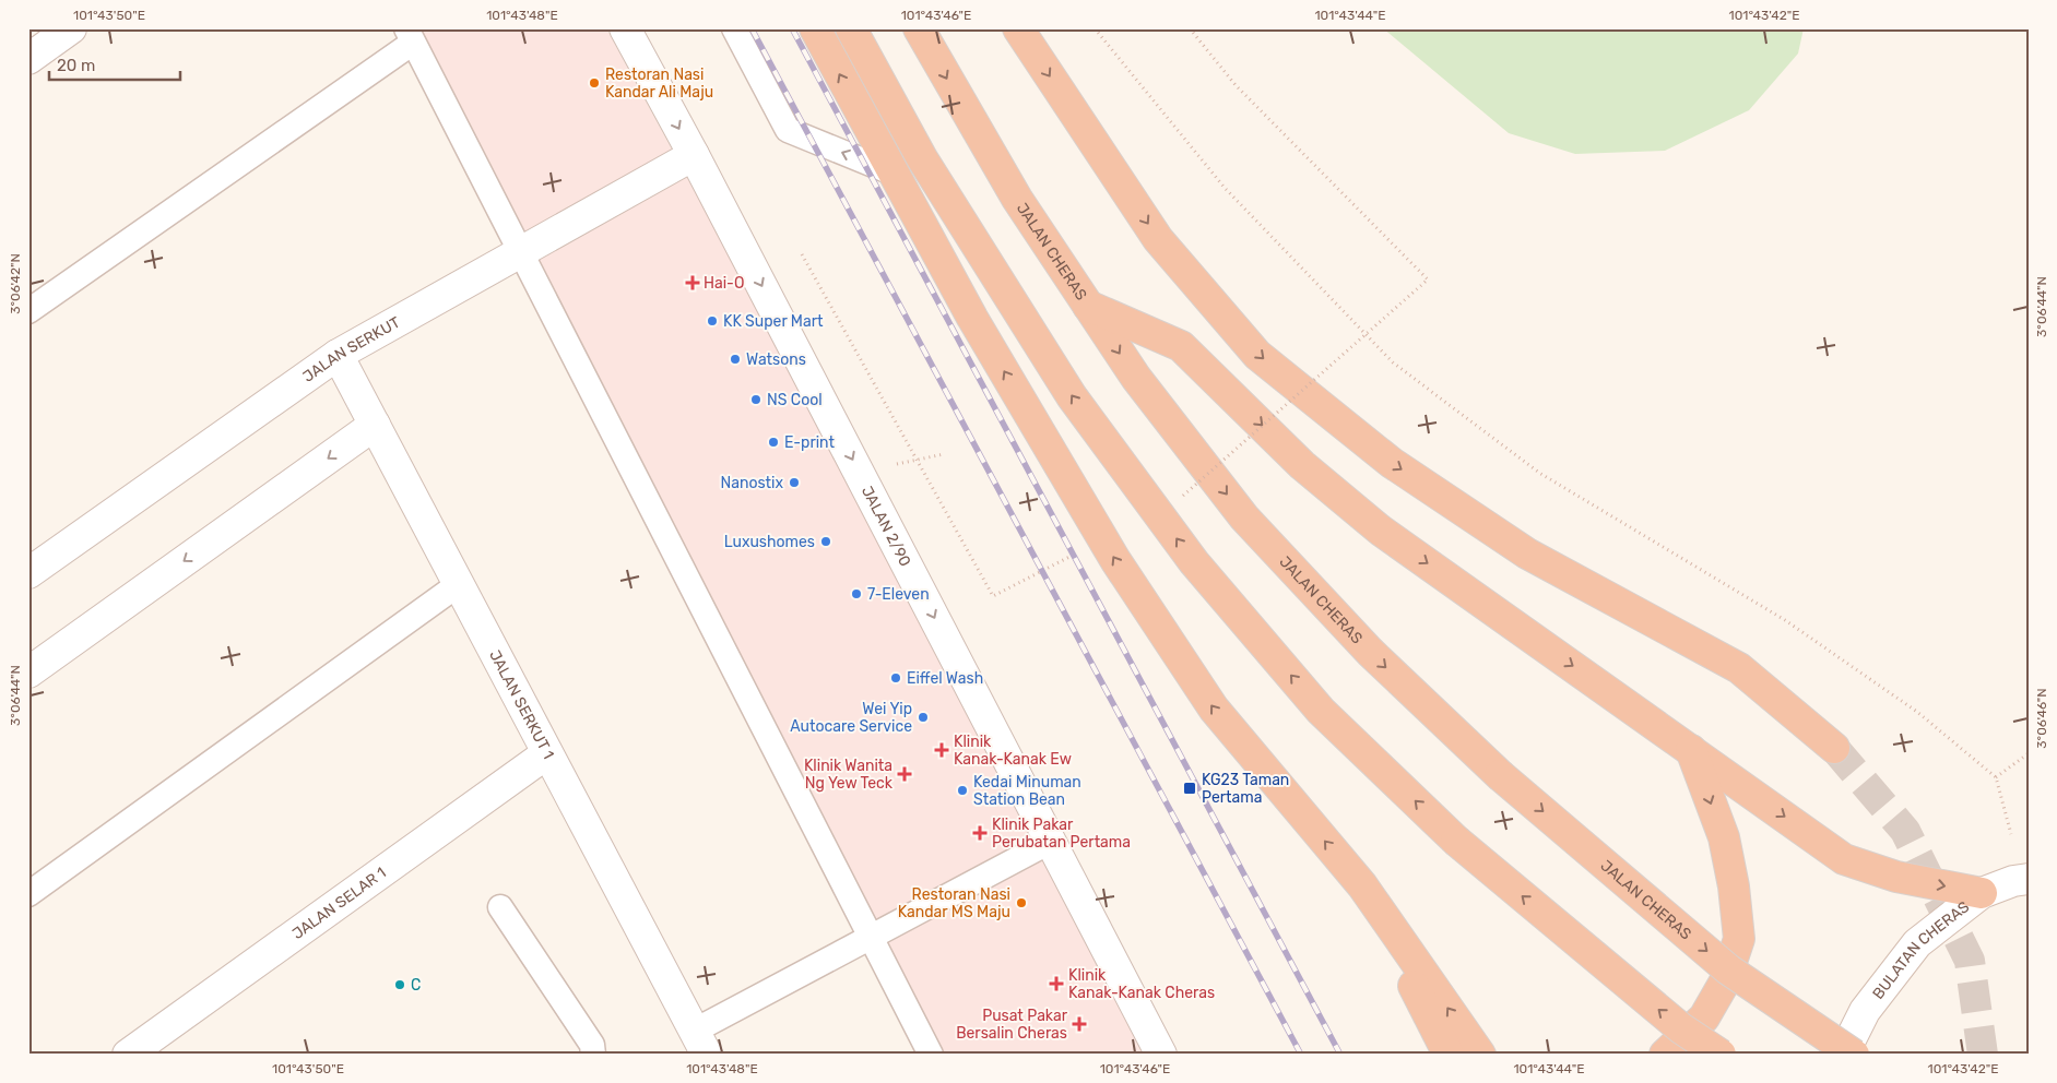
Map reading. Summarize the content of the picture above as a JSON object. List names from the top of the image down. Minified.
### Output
{"streets":{"highway":["JALAN CHERAS"],"street":["JALAN SERKUT","JALAN 2/90","JALAN SERKUT 1","JALAN SELAR 1","BULATAN CHERAS"]},"crossings":[["JALAN SERKUT","JALAN 2/90"],["JALAN SERKUT","JALAN SERKUT 1"],["JALAN SERKUT 1","JALAN SELAR 1"]],"one_way":["JALAN 2/90"],"places":{"other":["Restoran Nasi Kandar Ali Maju","KK Super Mart","Watsons","NS Cool","E-print","Nanostix","Luxushomes","7-Eleven","Eiffel Wash","Wei Yip Autocare Service","Kedai Minuman Station Bean","Restoran Nasi Kandar MS Maju","C"],"health":["Hai-O","Klinik Kanak-Kanak Ew","Klinik Wanita Ng Yew Teck","Klinik Pakar Perubatan Pertama","Klinik Kanak-Kanak Cheras","Pusat Pakar Bersalin Cheras"],"transit":["KG23 Taman Pertama"]},"scale_bar":"20 m","coordinates":["101°43'50\"E","101°43'48\"E","101°43'46\"E","101°43'44\"E","101°43'42\"E","3°06'42\"N","3°06'44\"N","3°06'46\"N"]}
